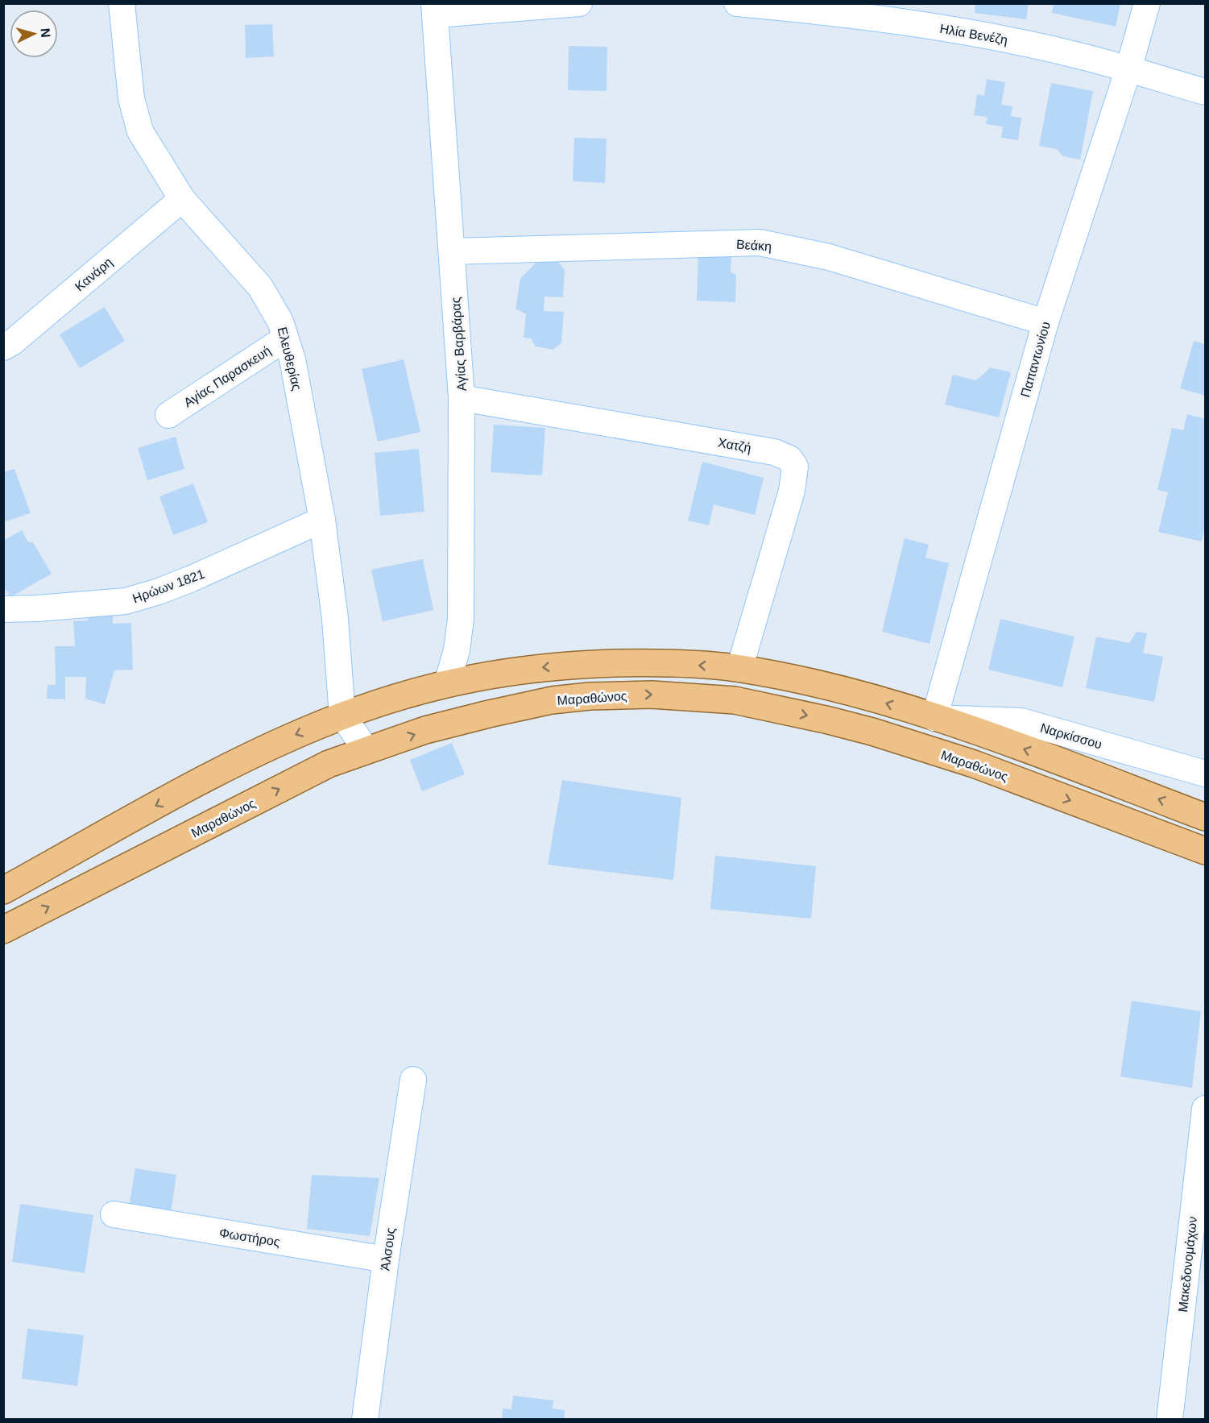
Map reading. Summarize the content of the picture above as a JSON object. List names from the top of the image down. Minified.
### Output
{"streets":{"main road":["Μαραθώνος"],"street":["Ηλία Βενέζη","Βεάκη","Κανάρη","Αγίας Βαρβάρας","Ελευθερίας","Παπαντωνίου","Αγίας Παρασκευή","Χατζή","Ηρώων 1821","Ναρκίσσου","Φωστήρος","Άλσους","Μακεδονομάχων"]},"crossings":[["Ηλία Βενέζη","Παπαντωνίου"],["Βεάκη","Αγίας Βαρβάρας"],["Βεάκη","Παπαντωνίου"],["Κανάρη","Ελευθερίας"],["Αγίας Βαρβάρας","Χατζή"],["Ελευθερίας","Αγίας Παρασκευή"],["Ελευθερίας","Ηρώων 1821"],["Παπαντωνίου","Ναρκίσσου"],["Φωστήρος","Άλσους"]],"north":"right"}
